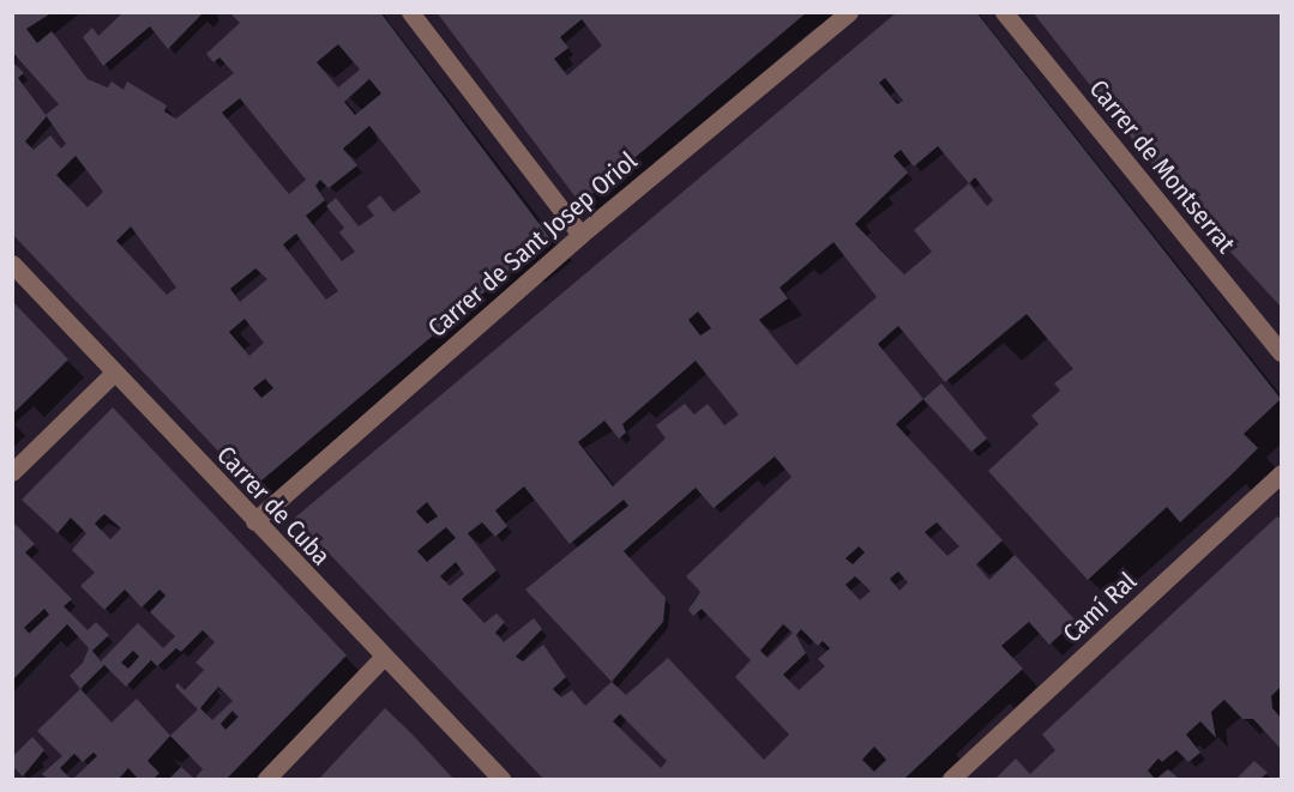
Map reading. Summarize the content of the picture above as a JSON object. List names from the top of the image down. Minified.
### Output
{"streets":{"street":["Carrer de Montserrat","Carrer de Sant Josep Oriol","Carrer de Cuba","Camí Ral"]},"crossings":[["Carrer de Sant Josep Oriol","Carrer de Cuba"]]}
